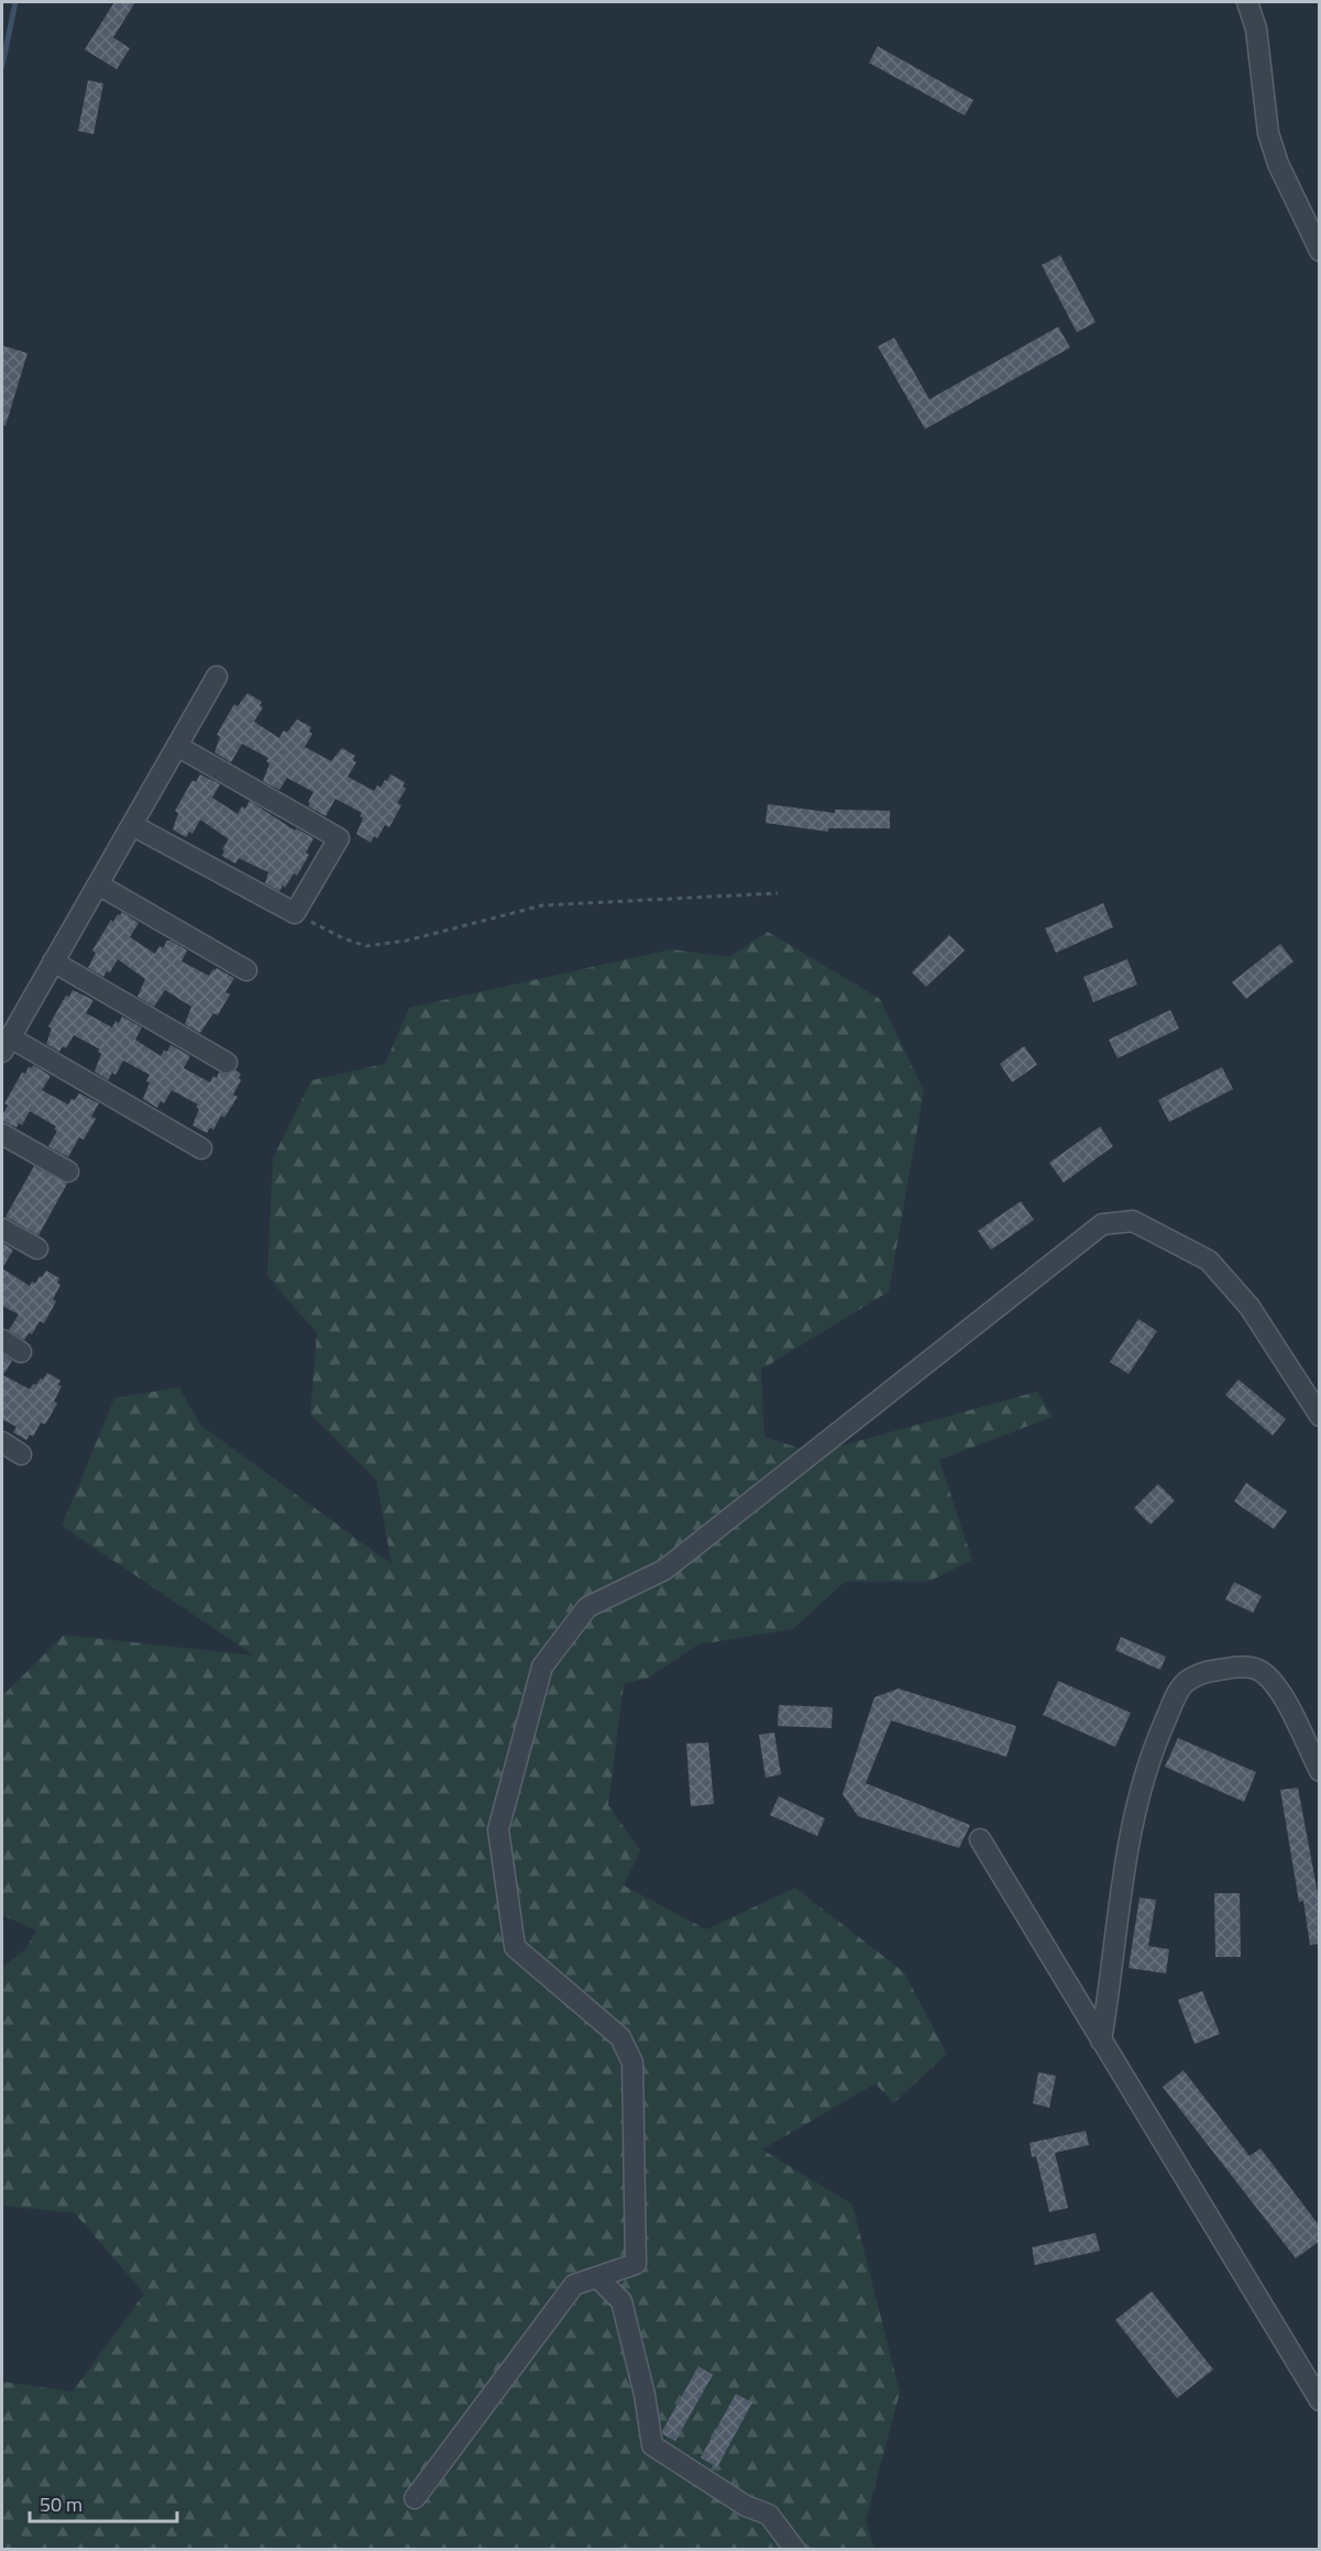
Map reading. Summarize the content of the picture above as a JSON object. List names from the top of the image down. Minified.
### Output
{"scale_bar":"50 m"}
